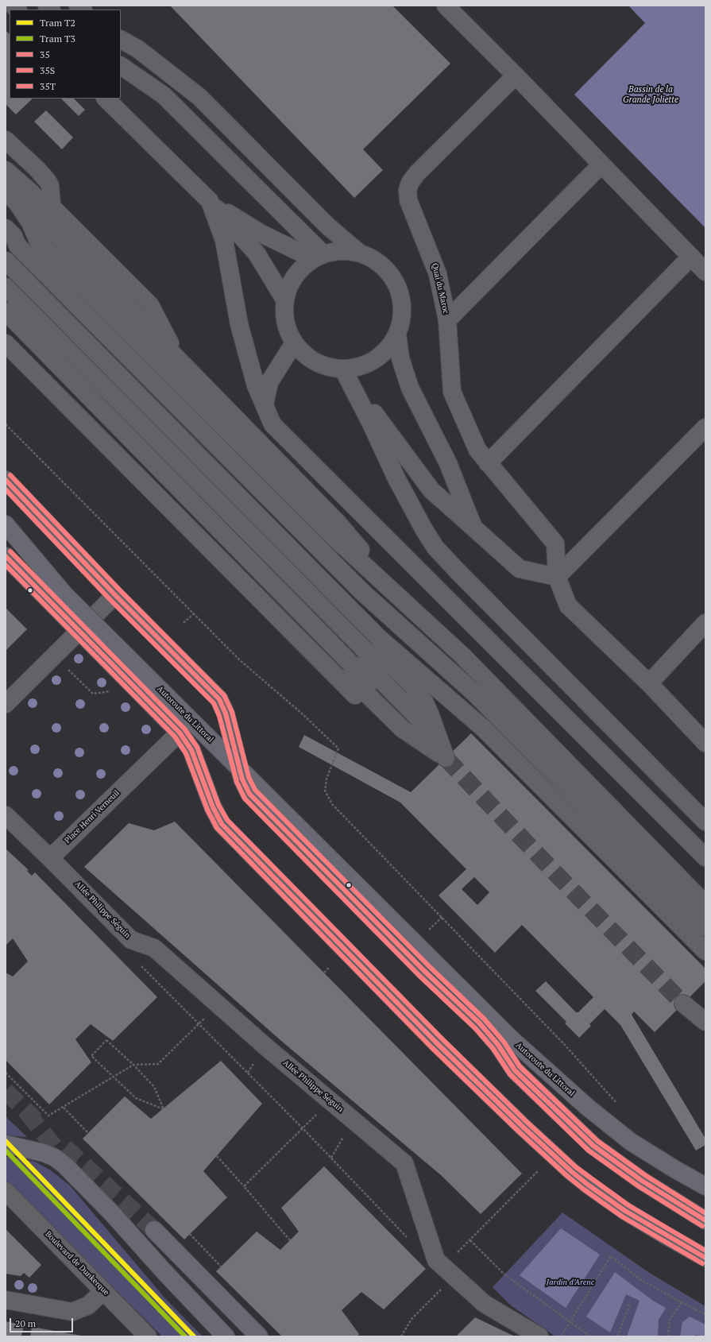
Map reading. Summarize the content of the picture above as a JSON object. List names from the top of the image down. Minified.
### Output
{"streets":{"highway":["Autoroute du Littoral"],"street":["Quai du Maroc","Place Henri Verneuil","Allée Philippe Séguin","Boulevard de Dunkerque"]},"crossings":[["Place Henri Verneuil","Allée Philippe Séguin"]],"water":["Bassin de la Grande Joliette"],"parks":["Jardin d’Arenc"],"lines":["transit line 35T","transit line 35","transit line 35S","tram line T2","tram line T3"],"legend":["Tram T2","Tram T3","35","35S","35T"],"scale_bar":"20 m"}
